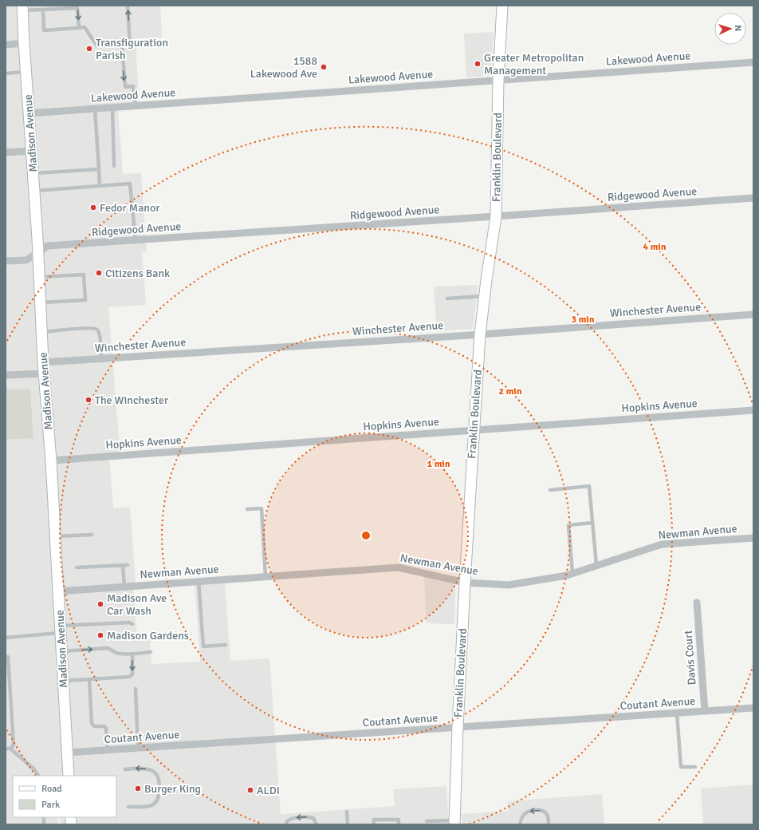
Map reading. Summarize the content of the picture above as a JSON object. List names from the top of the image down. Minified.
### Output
{"streets":{"street":["Lakewood Avenue","Madison Avenue","Franklin Boulevard","Ridgewood Avenue","Winchester Avenue","Hopkins Avenue","Newman Avenue","Davis Court","Coutant Avenue"]},"crossings":[["Lakewood Avenue","Madison Avenue"],["Lakewood Avenue","Franklin Boulevard"],["Madison Avenue","Ridgewood Avenue"],["Madison Avenue","Winchester Avenue"],["Madison Avenue","Hopkins Avenue"],["Madison Avenue","Newman Avenue"],["Madison Avenue","Coutant Avenue"],["Franklin Boulevard","Ridgewood Avenue"],["Franklin Boulevard","Winchester Avenue"],["Franklin Boulevard","Hopkins Avenue"],["Franklin Boulevard","Newman Avenue"],["Franklin Boulevard","Coutant Avenue"],["Davis Court","Coutant Avenue"]],"places":["Transfiguration Parish","Greater Metropolitan Management","1588 Lakewood Ave","Fedor Manor","Citizens Bank","The Winchester","Madison Ave Car Wash","Madison Gardens","Burger King","ALDI"],"legend":["Road","Park"],"north":"right","rings":["4 min","3 min","2 min","1 min"]}
